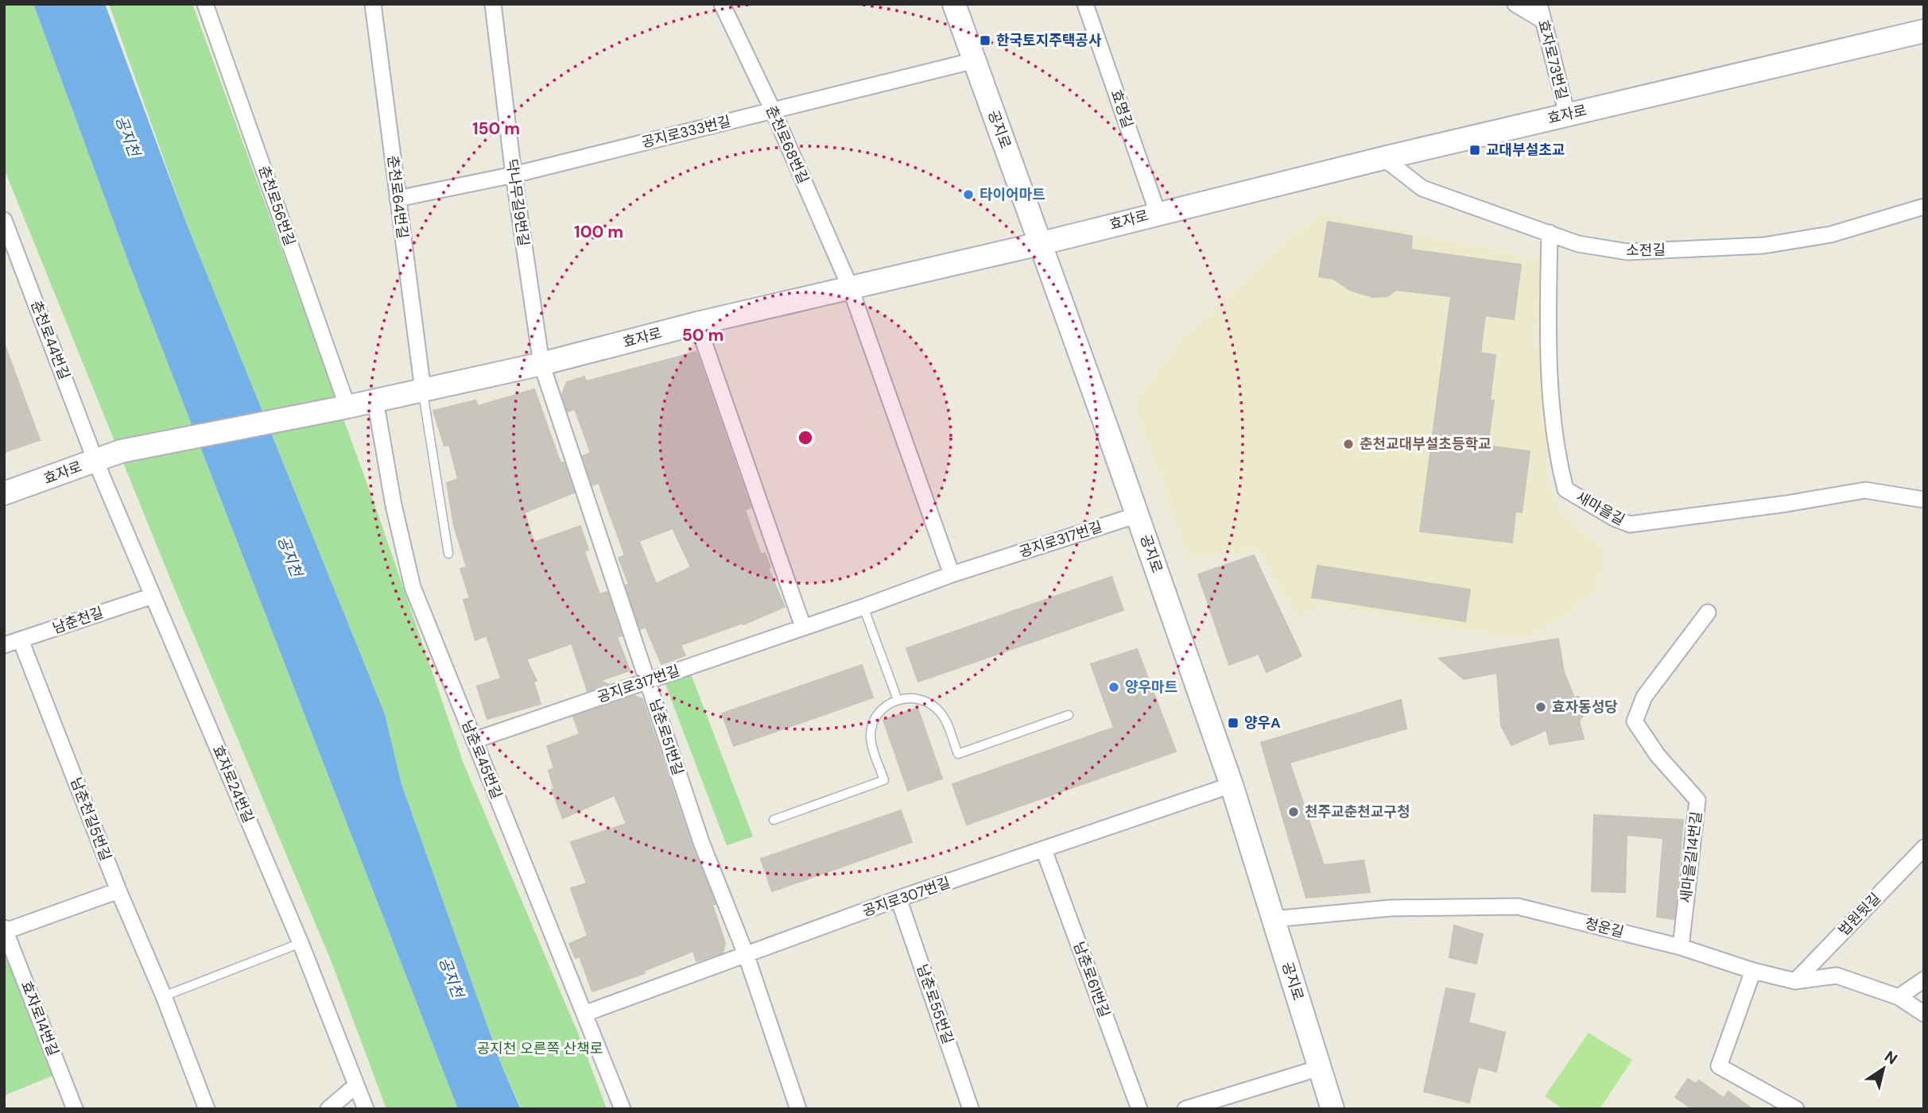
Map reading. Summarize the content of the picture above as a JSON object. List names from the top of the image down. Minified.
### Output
{"streets":{"street":["효자로73번길","효명길","효자로","공지로","공지로333번길","춘천로68번길","춘천로64번길","닥나무길9번길","춘천로56번길","소전길","춘천로44번길","새마을길","공지로317번길","남춘천길","남춘로51번길","남춘로45번길","효자로24번길","남춘천길5번길","새마을길14번길","공지로307번길","법원뒷길","청운길","남춘로61번길","남춘로55번길","효자로14번길"]},"crossings":[["효자로73번길","효자로"],["효명길","효자로"],["효자로","공지로"],["효자로","춘천로68번길"],["효자로","춘천로64번길"],["효자로","닥나무길9번길"],["효자로","춘천로56번길"],["효자로","소전길"],["효자로","춘천로44번길"],["효자로","남춘로51번길"],["효자로","남춘로45번길"],["효자로","효자로24번길"],["공지로","공지로333번길"],["공지로","공지로317번길"],["공지로","공지로307번길"],["공지로","청운길"],["공지로333번길","춘천로68번길"],["공지로333번길","춘천로64번길"],["공지로333번길","닥나무길9번길"],["닥나무길9번길","남춘로51번길"],["소전길","새마을길"],["춘천로44번길","효자로24번길"],["공지로317번길","남춘로51번길"],["공지로317번길","남춘로45번길"],["남춘천길","효자로24번길"],["남춘천길","남춘천길5번길"],["남춘로51번길","공지로307번길"],["남춘로45번길","공지로307번길"],["새마을길14번길","청운길"],["공지로307번길","남춘로61번길"],["공지로307번길","남춘로55번길"],["법원뒷길","청운길"]],"water":["공지천"],"parks":["공지천 오른쪽 산책로"],"places":{"transit":["한국토지주택공사","교대부설초교","양우A"],"other":["타이어마트","춘천교대부설초등학교","양우마트","효자동성당","천주교춘천교구청"]},"north":"top right","rings":["150 m","100 m","50 m"]}
